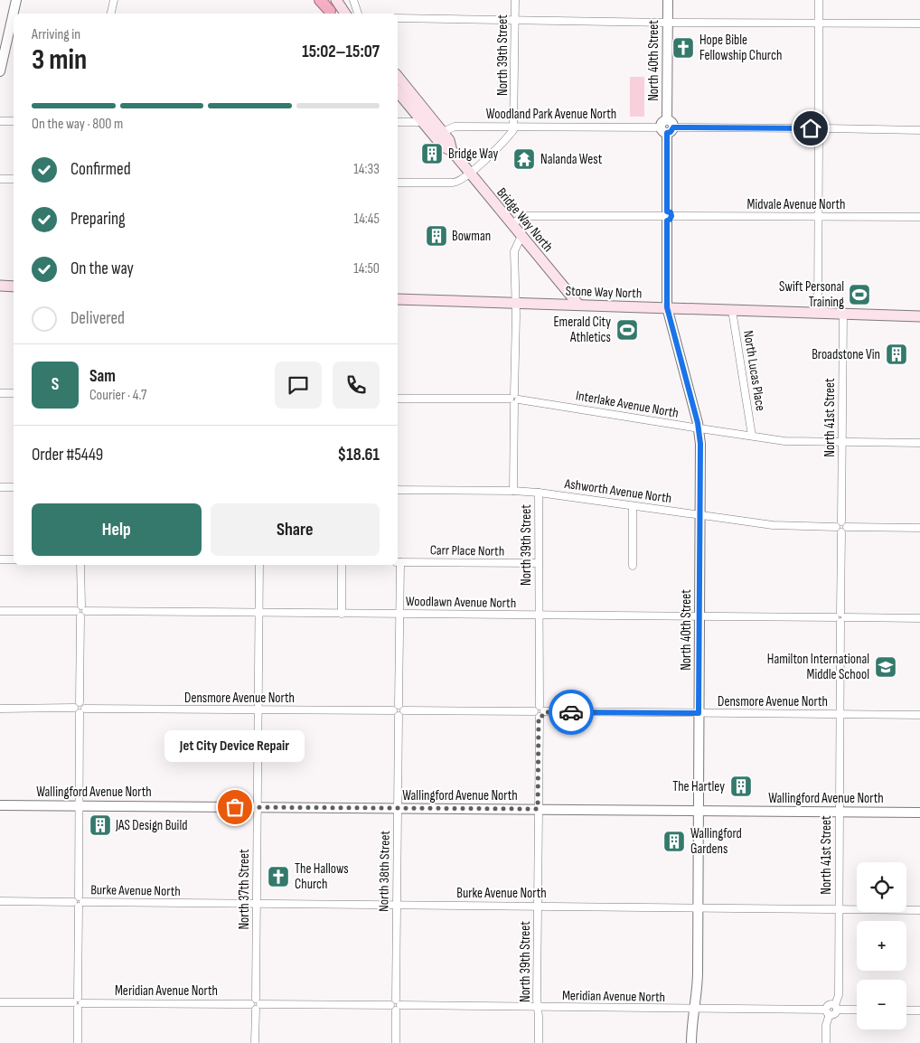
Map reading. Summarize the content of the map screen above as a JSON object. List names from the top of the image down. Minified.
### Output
{"streets":{"main road":["Bridge Way North","Stone Way North"],"street":["North 39th Street","North 40th Street","Woodland Park Avenue North","Midvale Avenue North","North Lucas Place","Interlake Avenue North","North 41st Street","Ashworth Avenue North","Carr Place North","Woodlawn Avenue North","Densmore Avenue North","Wallingford Avenue North","North 38th Street","North 37th Street","Burke Avenue North","Meridian Avenue North"]},"crossings":[["North 39th Street","Woodland Park Avenue North"],["North 39th Street","Bridge Way North"],["North 39th Street","Stone Way North"],["North 39th Street","Interlake Avenue North"],["North 39th Street","Ashworth Avenue North"],["North 39th Street","Carr Place North"],["North 39th Street","Woodlawn Avenue North"],["North 39th Street","Densmore Avenue North"],["North 39th Street","Wallingford Avenue North"],["North 39th Street","Burke Avenue North"],["North 39th Street","Meridian Avenue North"],["North 40th Street","Woodland Park Avenue North"],["North 40th Street","Midvale Avenue North"],["North 40th Street","Stone Way North"],["North 40th Street","Interlake Avenue North"],["North 40th Street","Ashworth Avenue North"],["North 40th Street","Woodlawn Avenue North"],["North 40th Street","Densmore Avenue North"],["North 40th Street","Wallingford Avenue North"],["North 40th Street","Burke Avenue North"],["North 40th Street","Meridian Avenue North"],["Woodland Park Avenue North","Bridge Way North"],["Midvale Avenue North","Bridge Way North"],["Bridge Way North","Stone Way North"],["Stone Way North","North Lucas Place"],["Stone Way North","North 41st Street"],["North Lucas Place","Interlake Avenue North"],["Interlake Avenue North","North 41st Street"],["North 41st Street","Ashworth Avenue North"],["North 41st Street","Woodlawn Avenue North"],["North 41st Street","Densmore Avenue North"],["North 41st Street","Wallingford Avenue North"],["North 41st Street","Burke Avenue North"],["Carr Place North","North 38th Street"],["Woodlawn Avenue North","North 38th Street"],["Woodlawn Avenue North","North 37th Street"],["Densmore Avenue North","North 38th Street"],["Densmore Avenue North","North 37th Street"],["Wallingford Avenue North","North 38th Street"],["Wallingford Avenue North","North 37th Street"],["North 38th Street","Burke Avenue North"],["North 38th Street","Meridian Avenue North"],["North 37th Street","Burke Avenue North"],["North 37th Street","Meridian Avenue North"]],"places":{"church":["Hope Bible Fellowship Church","The Hallows Church"],"building":["Bridge Way","Bowman","Broadstone Vin","The Hartley","JAS Design Build","Wallingford Gardens"],"temple":["Nalanda West"],"sports":["Swift Personal Training","Emerald City Athletics"],"school or university":["Hamilton International Middle School"],"other":["Jet City Device Repair"]},"page":{"heading":["3 min","Arriving in","15:02–15:07"],"panel":["Sam","Courier · 4.7","Order #5449","$18.61"],"bar":"On the way · 800 m","list":[["Confirmed","14:33"],["Preparing","14:45"],["On the way","14:50"],"Delivered"],"round":"S","buttons":["Help","Share"],"bubble":"Jet City Device Repair","map_buttons":["+","−"]}}
